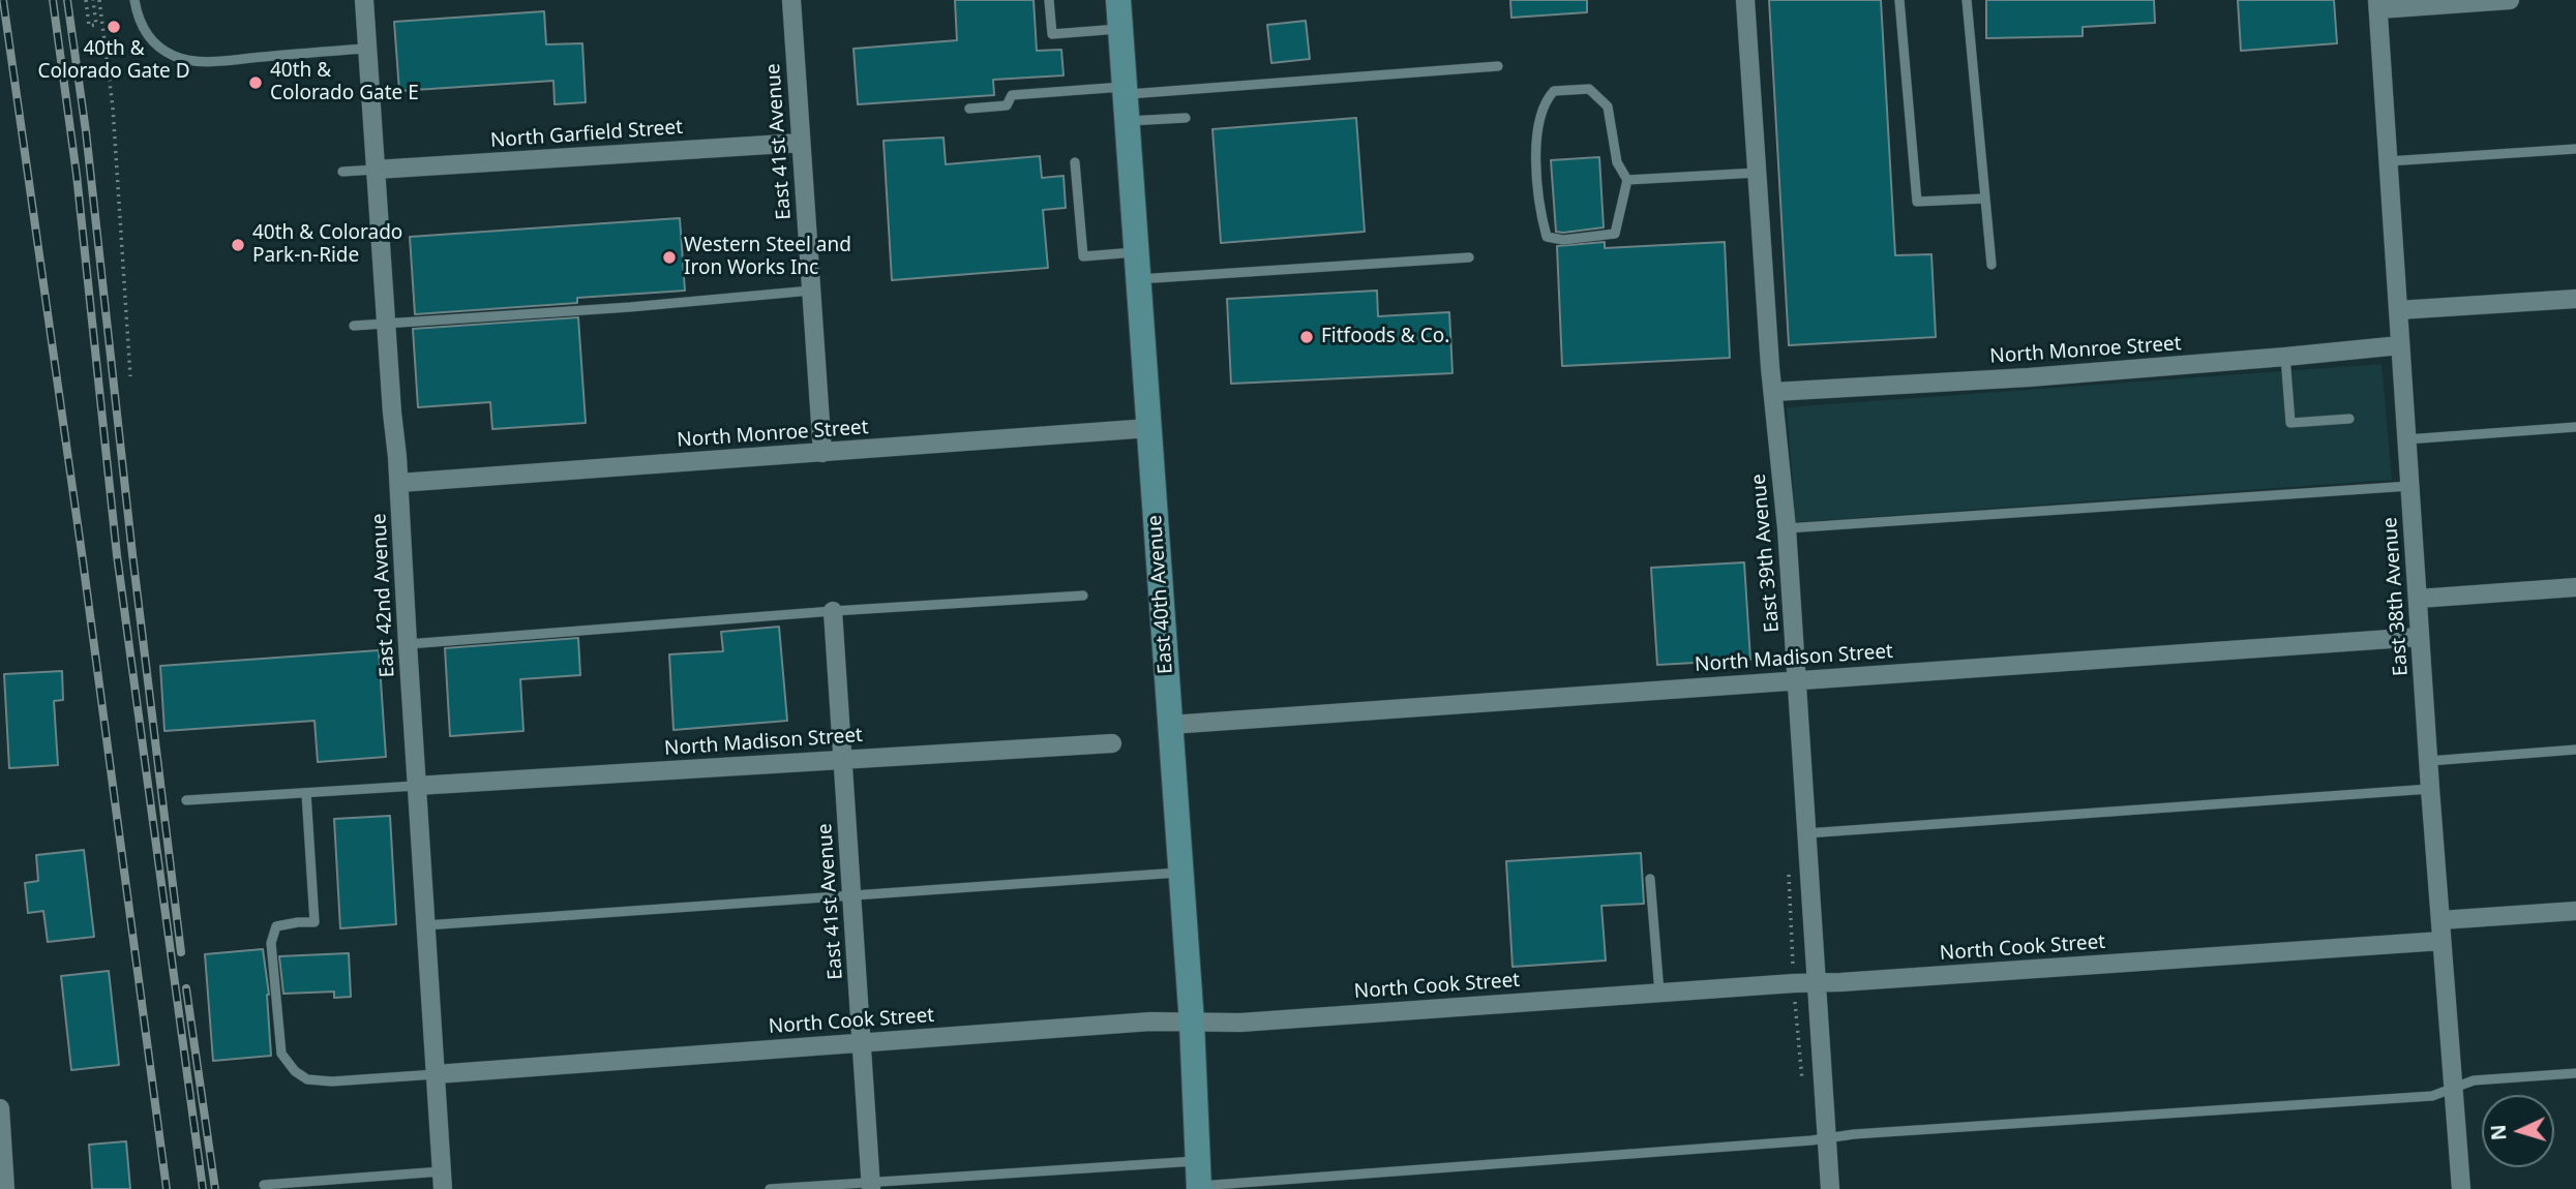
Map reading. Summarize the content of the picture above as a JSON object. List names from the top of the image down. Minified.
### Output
{"streets":{"street":["North Garfield Street","East 41st Avenue","North Monroe Street","East 39th Avenue","East 40th Avenue","East 42nd Avenue","East 38th Avenue","North Madison Street","North Cook Street"]},"crossings":[["North Garfield Street","East 41st Avenue"],["North Garfield Street","East 42nd Avenue"],["East 41st Avenue","North Monroe Street"],["East 41st Avenue","North Madison Street"],["East 41st Avenue","North Cook Street"],["North Monroe Street","East 39th Avenue"],["North Monroe Street","East 40th Avenue"],["North Monroe Street","East 42nd Avenue"],["North Monroe Street","East 38th Avenue"],["East 39th Avenue","North Madison Street"],["East 39th Avenue","North Cook Street"],["East 40th Avenue","North Madison Street"],["East 40th Avenue","North Cook Street"],["East 42nd Avenue","North Madison Street"],["East 42nd Avenue","North Cook Street"],["East 38th Avenue","North Madison Street"],["East 38th Avenue","North Cook Street"]],"places":["40th & Colorado Gate D","40th & Colorado Gate E","40th & Colorado Park-n-Ride","Western Steel and Iron Works Inc","Fitfoods & Co."],"north":"left"}
